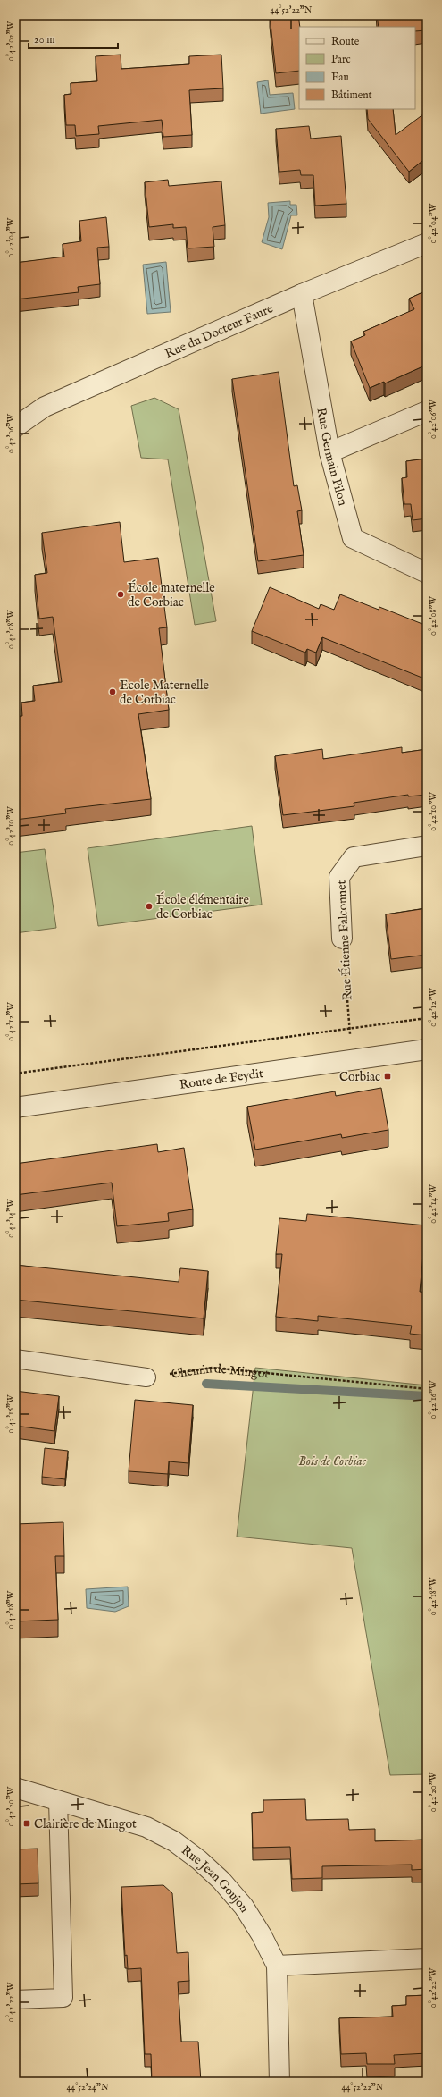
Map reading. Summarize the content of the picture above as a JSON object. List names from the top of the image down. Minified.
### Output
{"streets":{"street":["Rue du Docteur Faure","Rue Germain Pilon","Rue Étienne Falconnet","Route de Feydit","Rue Jean Goujon"],"path":["Chemin de Mingot"]},"crossings":[["Rue du Docteur Faure","Rue Germain Pilon"],["Rue Étienne Falconnet","Route de Feydit"]],"parks":["Bois de Corbiac"],"places":{"other":["École maternelle de Corbiac","Ecole Maternelle de Corbiac","École élémentaire de Corbiac"],"transit":["Corbiac","Clairière de Mingot"]},"legend":["Route","Parc","Eau","Bâtiment"],"scale_bar":"20 m","coordinates":["44°52'22\"N","0°42'02\"W","0°42'04\"W","0°42'06\"W","0°42'08\"W","0°42'10\"W","0°42'12\"W","0°42'14\"W","0°42'16\"W","0°42'18\"W","0°42'20\"W","0°42'22\"W","44°52'24\"N"]}
